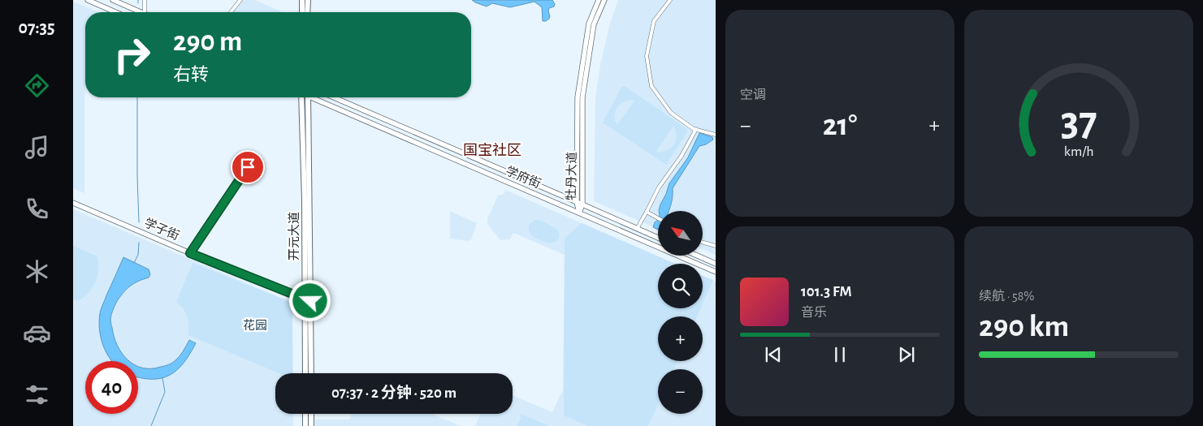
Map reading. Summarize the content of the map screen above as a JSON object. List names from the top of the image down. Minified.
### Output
{"streets":{"main road":["牡丹大道","学府街","学子街","开元大道"]},"crossings":[["牡丹大道","学府街"],["学子街","开元大道"]],"districts":["国宝社区"],"parks":["花园"],"north":"top left","page":{"tabs":"07:35","tile":["空调",["续航 · 58%","290 km"]],"turn":["290 m","右转"],"heat":["−","21°","+"],"map_buttons":["+","−"],"song":["101.3 FM","音乐"],"limit":"40","trip":"07:37 · 2 分钟 · 520 m","gauge":["37","km/h"]}}
